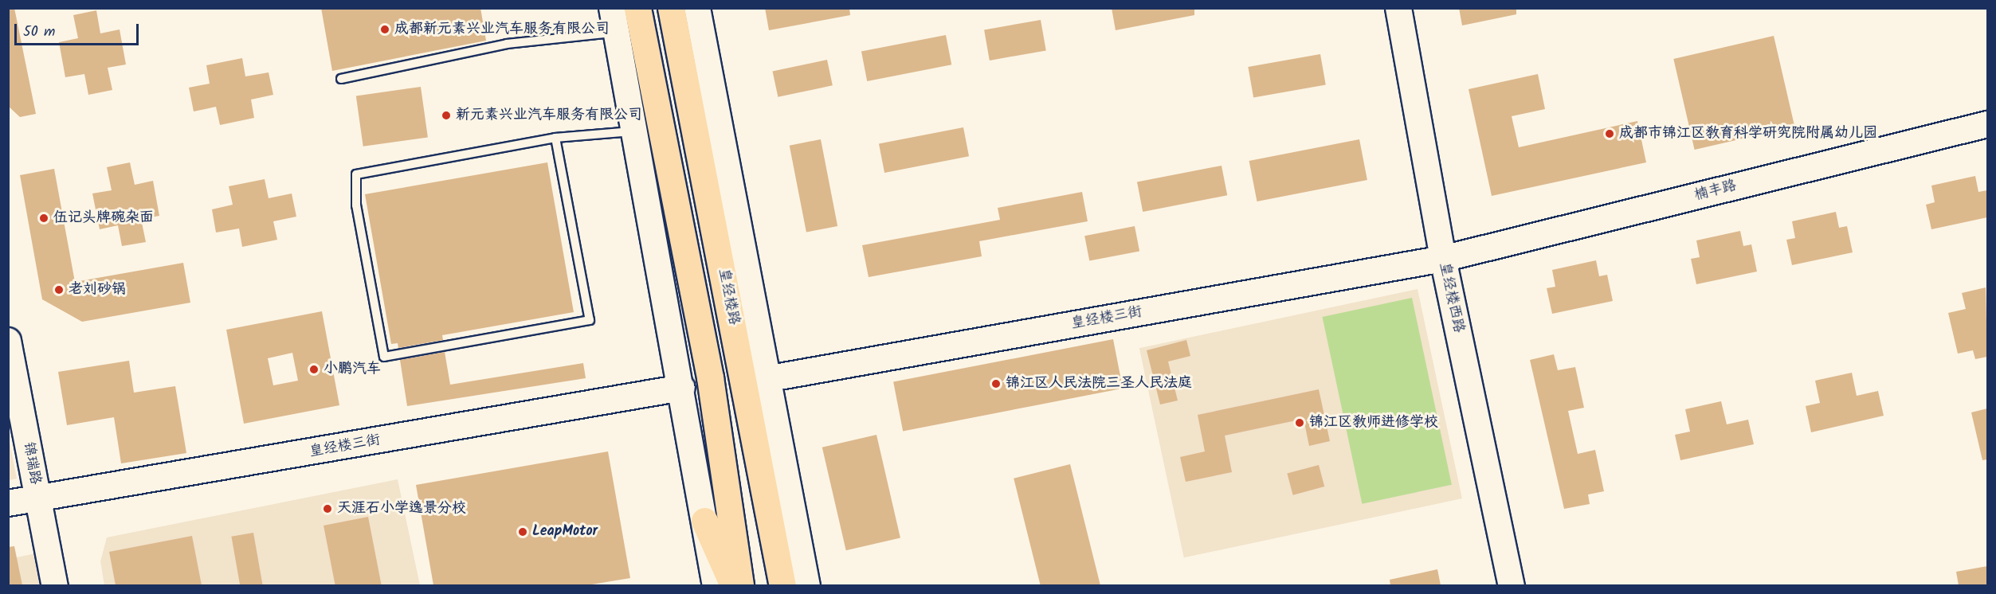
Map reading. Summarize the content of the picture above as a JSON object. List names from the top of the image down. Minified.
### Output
{"streets":{"highway":["皇经楼路"],"street":["楠丰路","皇经楼西路","皇经楼三街","锦瑞路"]},"crossings":[["楠丰路","皇经楼西路"],["楠丰路","皇经楼三街"],["皇经楼西路","皇经楼三街"],["皇经楼三街","锦瑞路"]],"places":["成都新元素兴业汽车服务有限公司","新元素兴业汽车服务有限公司","成都市锦江区教育科学研究院附属幼儿园","伍记头牌碗杂面","老刘砂锅","小鹏汽车","锦江区人民法院三圣人民法庭","锦江区教师进修学校","天涯石小学逸景分校","LeapMotor"],"scale_bar":"50 m"}
